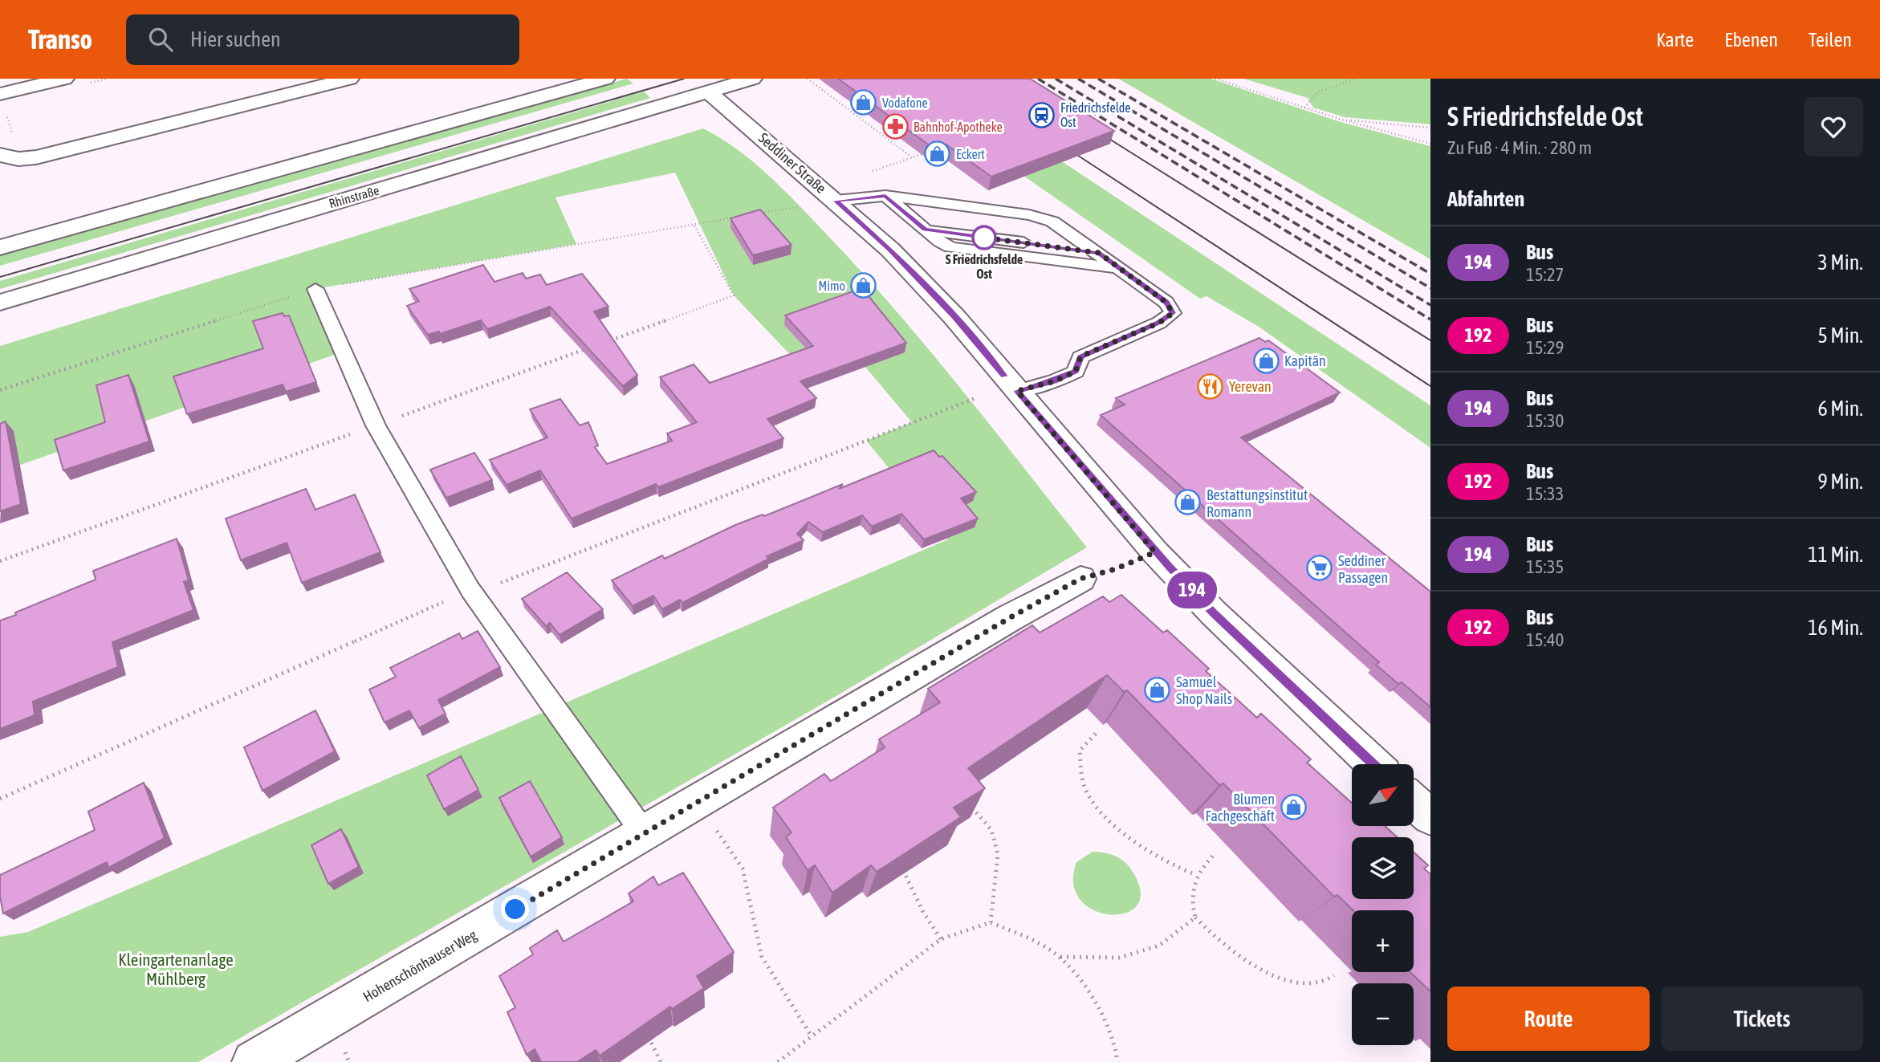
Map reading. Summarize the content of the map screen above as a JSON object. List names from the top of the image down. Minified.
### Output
{"streets":{"street":["Seddiner Straße","Rhinstraße","Hohenschönhauser Weg"]},"crossings":[["Seddiner Straße","Rhinstraße"]],"parks":["Kleingartenanlage Mühlberg"],"places":{"shop":["Vodafone","Eckert","Mimo","Kapitän","Bestattungsinstitut Romann","Samuel Shop Nails","Blumen Fachgeschäft"],"station":["Friedrichsfelde Ost"],"pharmacy":["Bahnhof-Apotheke"],"other":["S Friedrichsfelde Ost"],"restaurant":["Yerevan"],"supermarket":["Seddiner Passagen"]},"lines":["bus line 194"],"north":"top right","page":{"header":"Transo","search":"Hier suchen","nav":["Karte","Ebenen","Teilen"],"on_map":"194","heading":[["S Friedrichsfelde Ost","Zu Fuß · 4 Min. · 280 m"],"Abfahrten"],"list":[{"mark":"194","name":"Bus","note":"15:27","value":"3 Min."},{"mark":"192","name":"Bus","note":"15:29","value":"5 Min."},{"mark":"194","name":"Bus","note":"15:30","value":"6 Min."},{"mark":"192","name":"Bus","note":"15:33","value":"9 Min."},{"mark":"194","name":"Bus","note":"15:35","value":"11 Min."},{"mark":"192","name":"Bus","note":"15:40","value":"16 Min."}],"map_buttons":["+","−"],"buttons":["Route","Tickets"]}}
